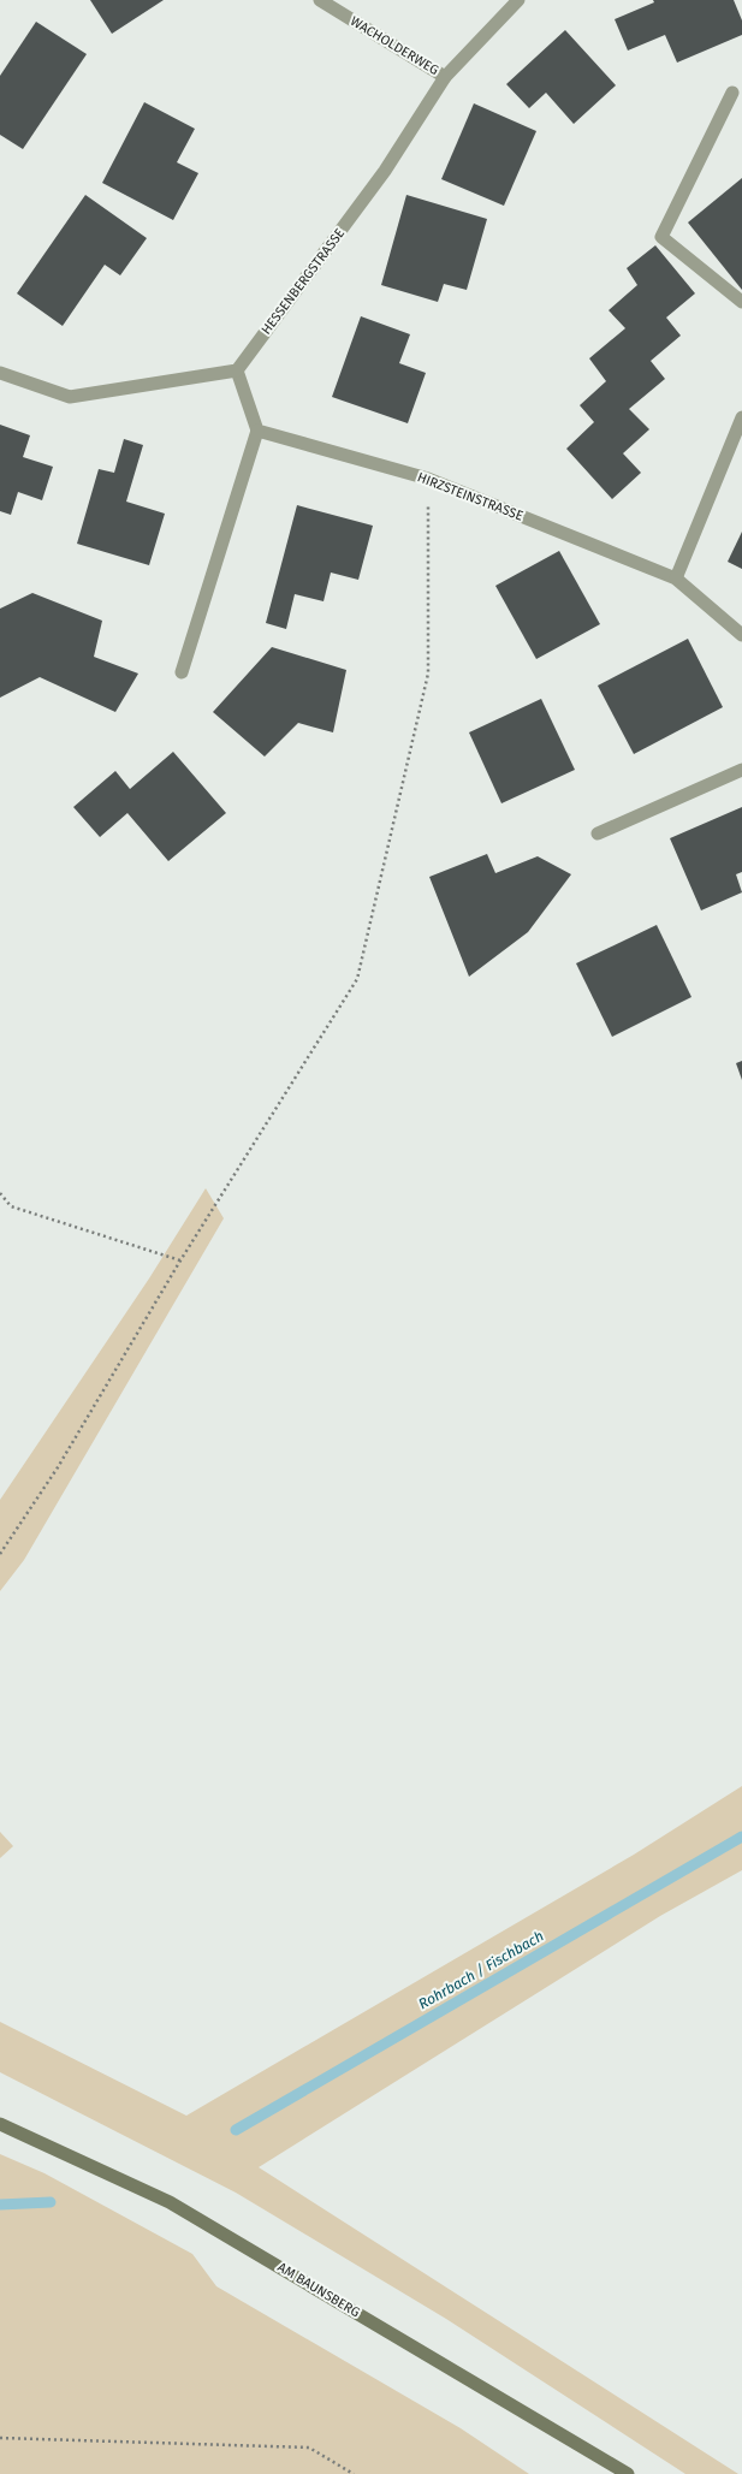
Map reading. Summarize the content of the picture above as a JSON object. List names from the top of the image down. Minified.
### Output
{"streets":{"main road":["AM BAUNSBERG"],"street":["WACHOLDERWEG","HESSENBERGSTRASSE","HIRZSTEINSTRASSE"]},"crossings":[["WACHOLDERWEG","HESSENBERGSTRASSE"]],"water":["Rohrbach / Fischbach"]}
